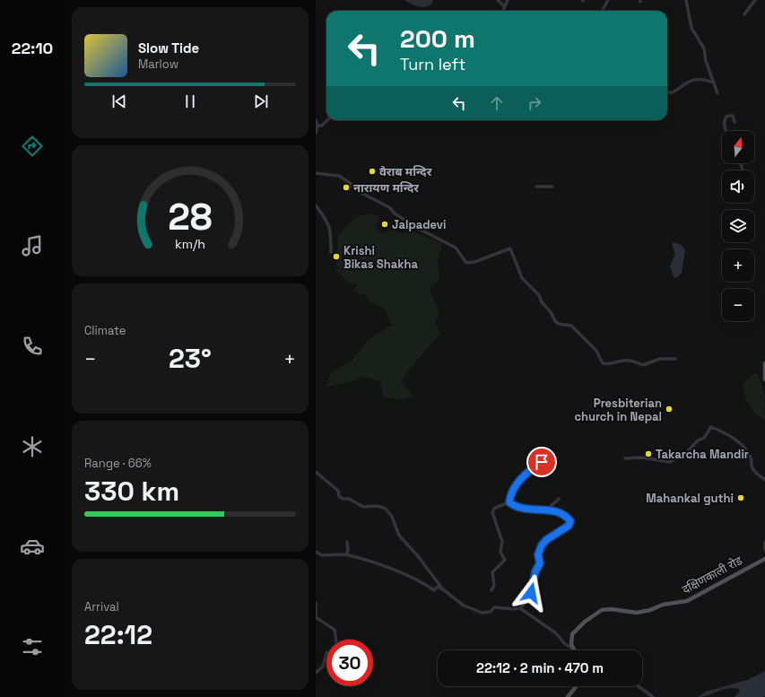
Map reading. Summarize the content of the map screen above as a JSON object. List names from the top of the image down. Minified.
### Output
{"streets":{"main road":["दक्षिणकाली रोड"]},"places":["वैराब मन्दिर","नारायण मन्दिर","Jalpadevi","Krishi Bikas Shakha","Presbiterian church in Nepal","Takarcha Mandir","Mahankal guthi"],"north":"top","page":{"tabs":"22:10","turn":["200 m","Turn left"],"song":["Slow Tide","Marlow"],"map_buttons":["+","−"],"tile":["Climate",["Range · 66%","330 km"],["Arrival","22:12"]],"heat":["−","23°","+"],"limit":"30","trip":"22:12 · 2 min · 470 m","gauge":["28","km/h"]}}
